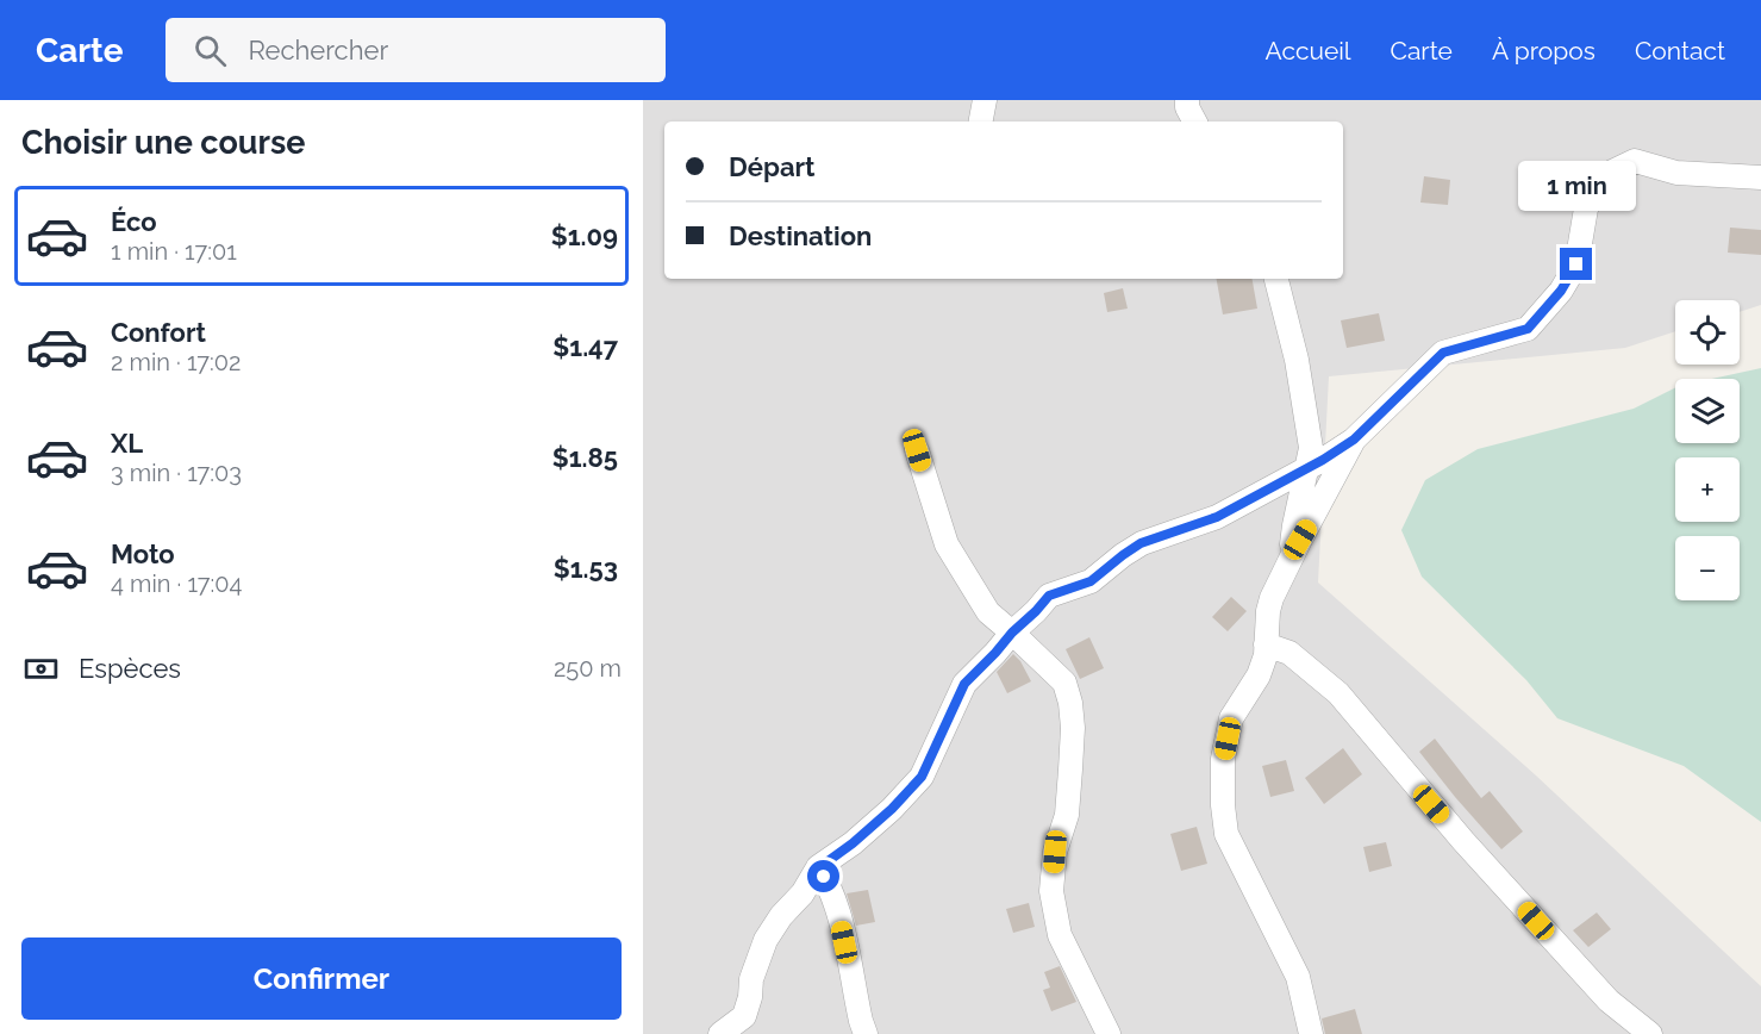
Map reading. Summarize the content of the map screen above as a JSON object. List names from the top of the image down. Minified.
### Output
{"page":{"header":"Carte","search":"Rechercher","nav":["Accueil","Carte","À propos","Contact"],"heading":"Choisir une course","banner":["Départ","Destination"],"bubble":"1 min","list":[{"name":"Éco","note":"1 min · 17:01","value":"$1.09"},{"name":"Confort","note":"2 min · 17:02","value":"$1.47"},{"name":"XL","note":"3 min · 17:03","value":"$1.85"},{"name":"Moto","note":"4 min · 17:04","value":"$1.53"}],"map_buttons":["+","−"],"pay":["Espèces","250 m"],"buttons":"Confirmer"}}
